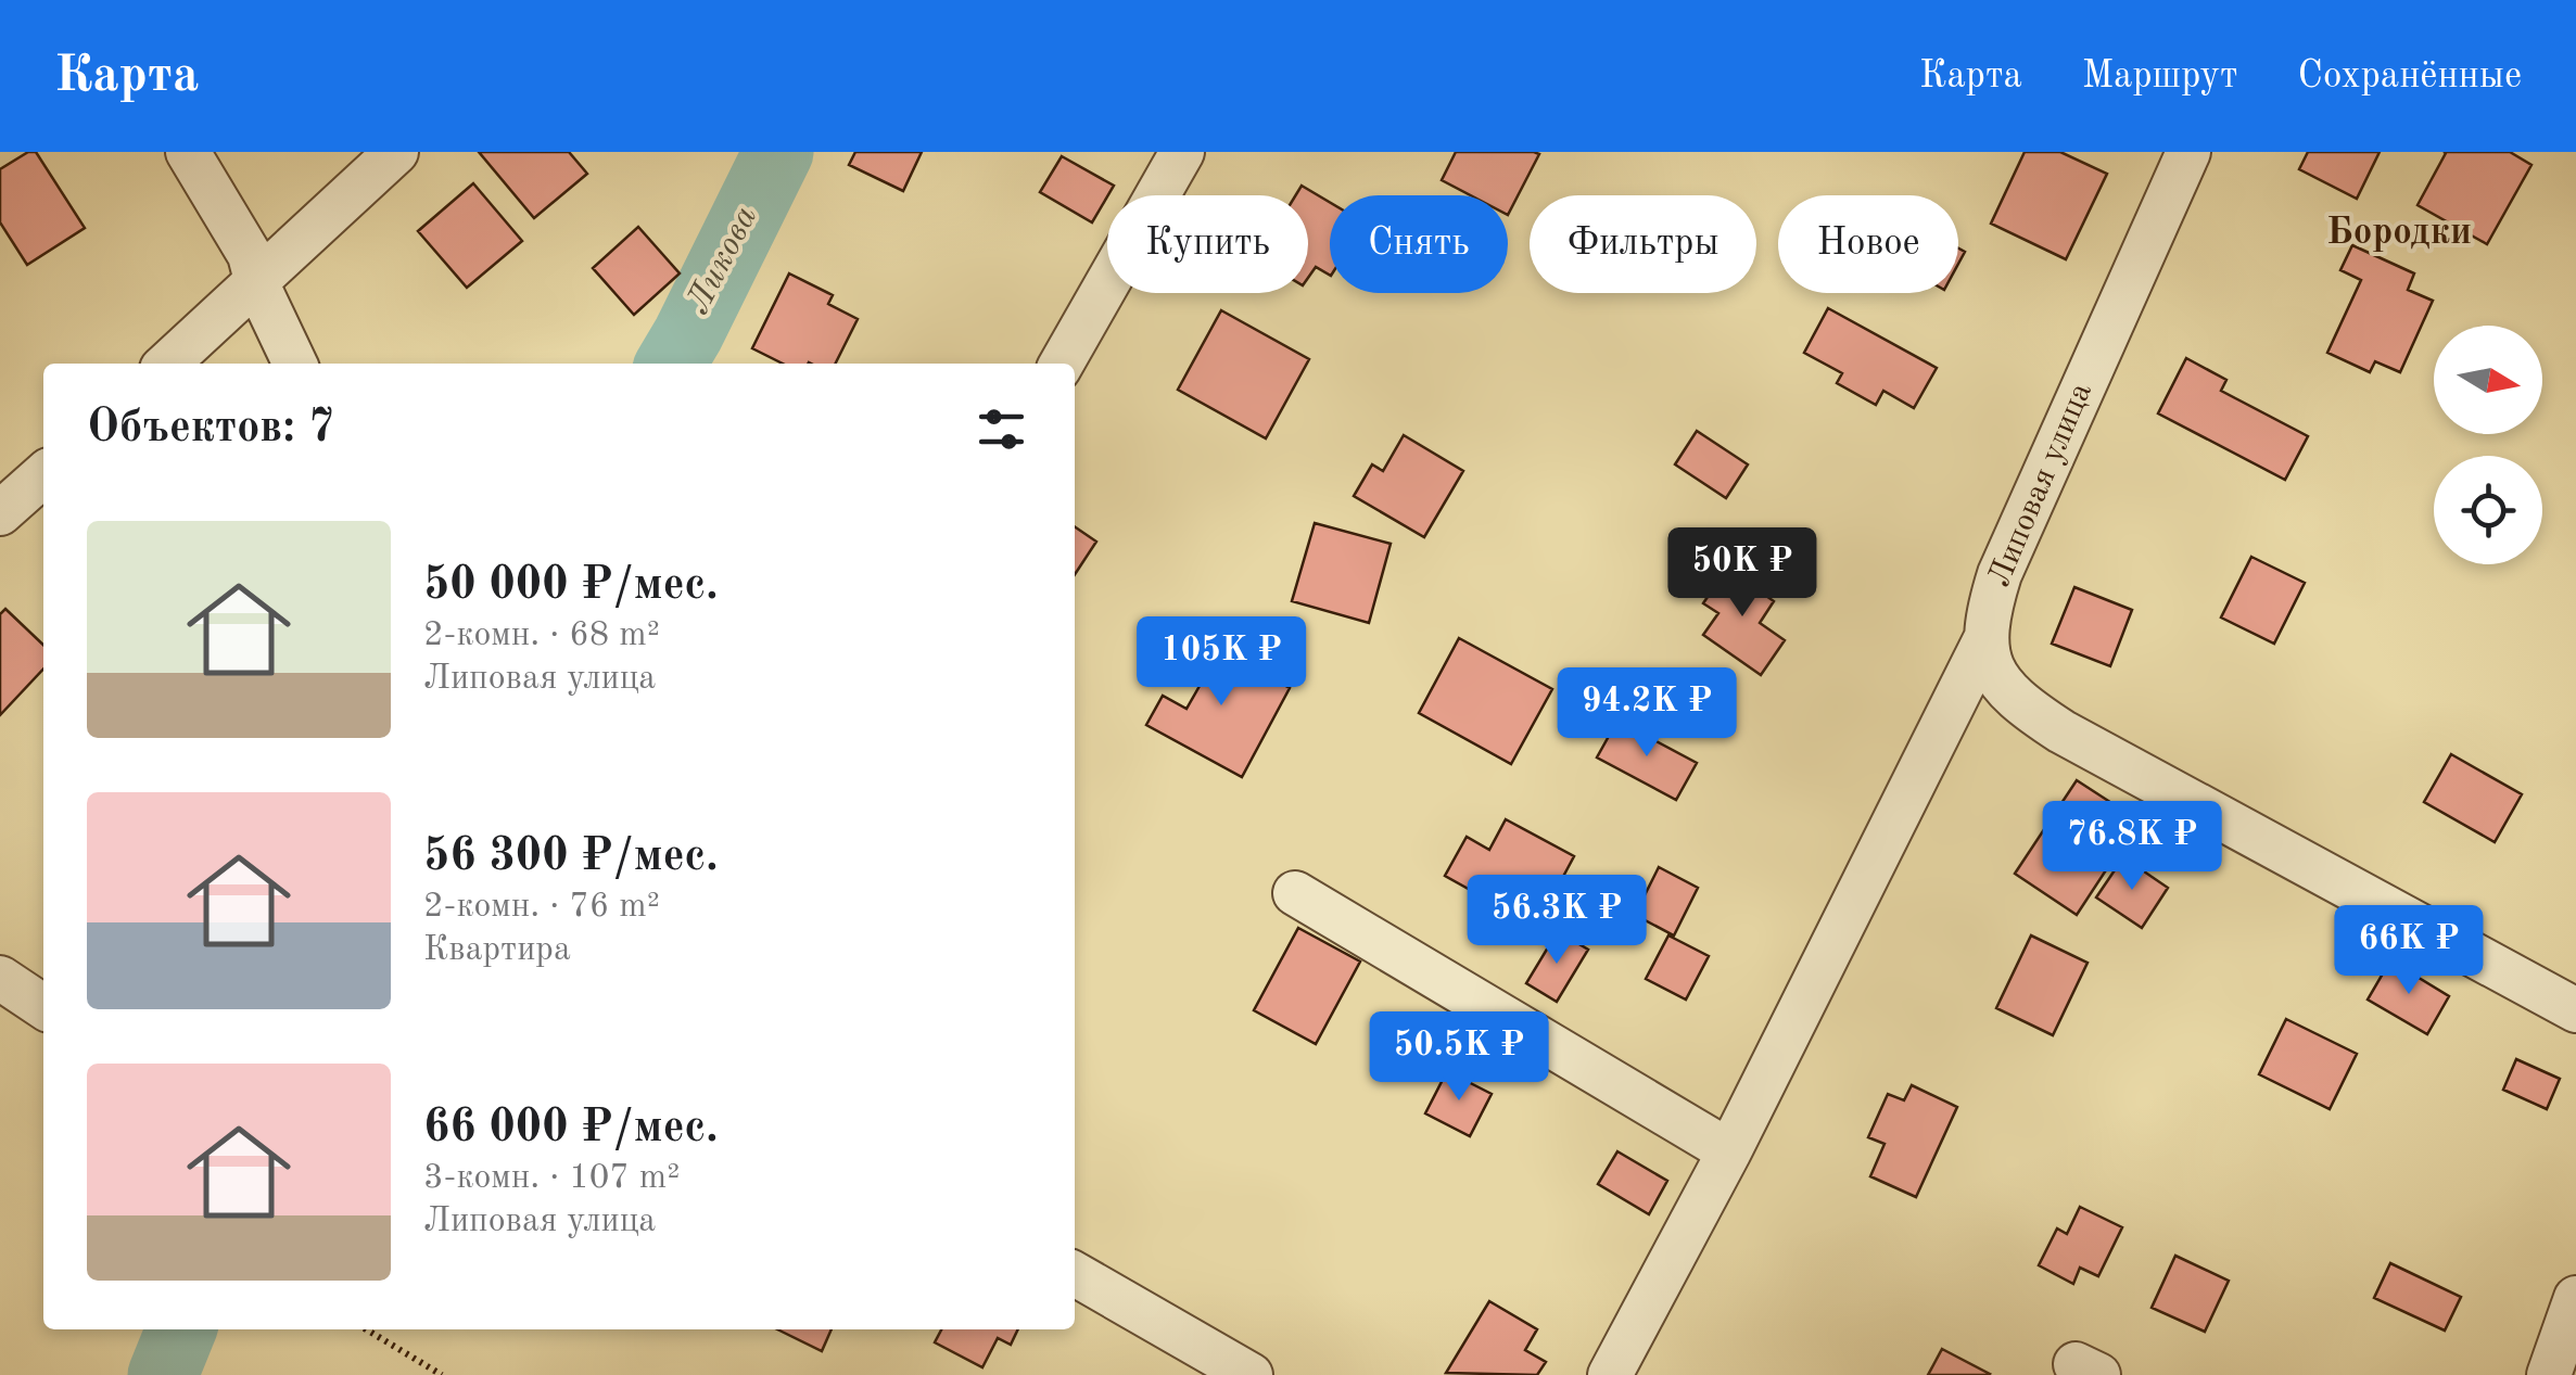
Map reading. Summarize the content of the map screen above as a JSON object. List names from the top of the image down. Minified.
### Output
{"streets":{"street":["Липовая улица"]},"districts":["Бородки"],"water":["Ликова"],"north":"right","page":{"header":"Карта","nav":["Карта","Маршрут","Сохранённые"],"chip":["Купить","Снять","Фильтры","Новое"],"heading":"Объектов: 7","list":[{"name":"50 000 ₽/мес.","note":"2-комн. · 68 m² · Липовая улица"},{"name":"56 300 ₽/мес.","note":"2-комн. · 76 m² · Квартира"},{"name":"66 000 ₽/мес.","note":"3-комн. · 107 m² · Липовая улица"}],"price":["50K ₽","105K ₽","94.2K ₽","76.8K ₽","56.3K ₽","66K ₽","50.5K ₽"]}}
